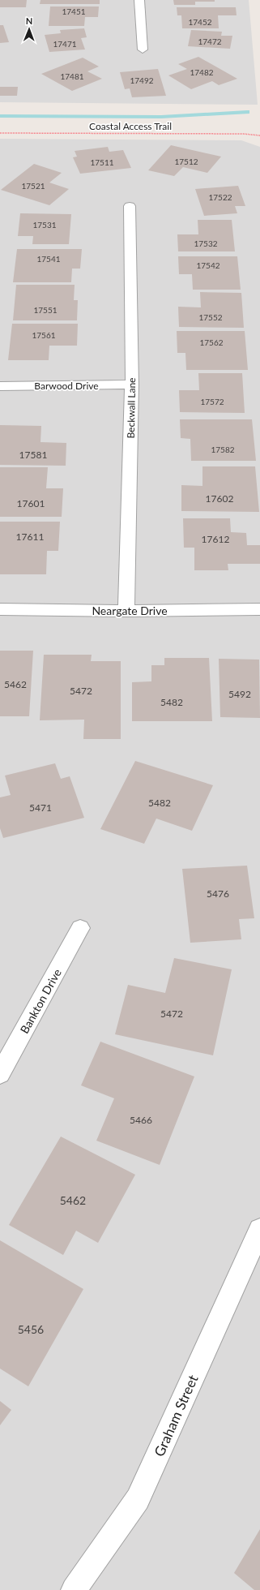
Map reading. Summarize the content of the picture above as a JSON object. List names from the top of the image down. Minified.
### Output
{"streets":{"street":["Barwood Drive","Beckwall Lane","Neargate Drive","Bankton Drive","Graham Street"],"path":["Coastal Access Trail"]},"crossings":[["Barwood Drive","Beckwall Lane"],["Beckwall Lane","Neargate Drive"]],"house_numbers":["17451","17452","17472","17471","17482","17481","17492","17512","17511","17521","17522","17531","17532","17541","17542","17551","17552","17561","17562","17572","17582","17581","17602","17601","17611","17612","5462","5472","5492","5482","5482","5471","5476","5472","5466","5462","5456"],"north":"top"}
